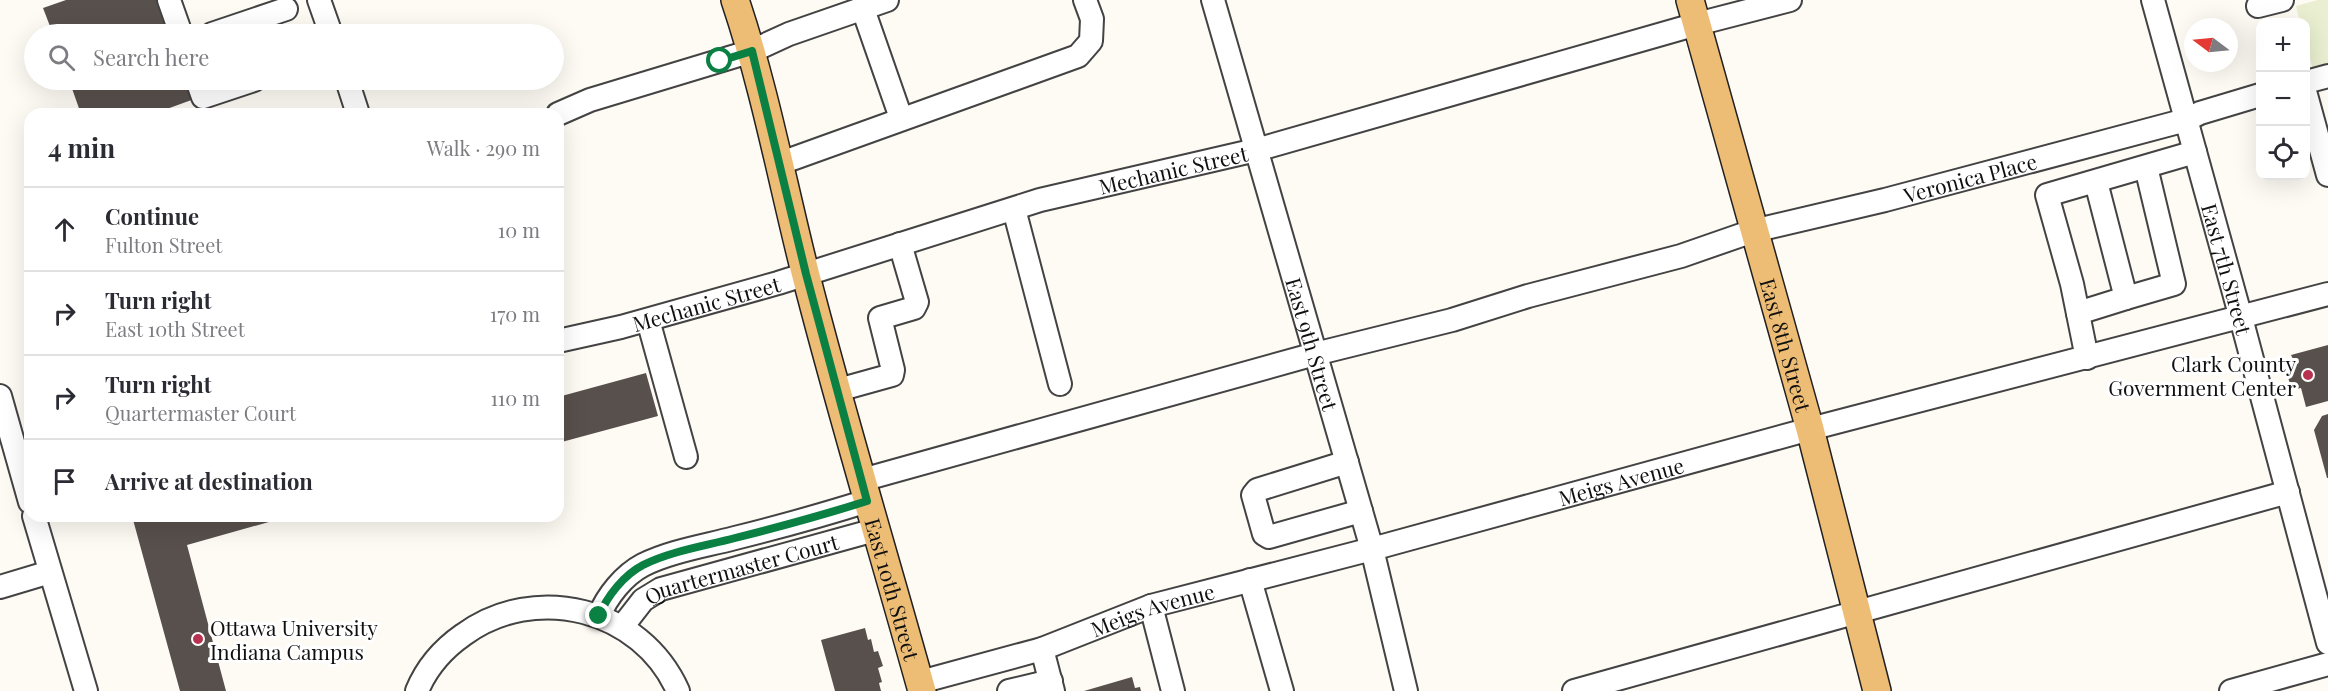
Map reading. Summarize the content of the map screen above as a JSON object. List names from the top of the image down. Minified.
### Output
{"streets":{"main road":["East 8th Street","East 10th Street"],"street":["Mechanic Street","Veronica Place","East 7th Street","East 9th Street","Meigs Avenue","Quartermaster Court"]},"crossings":[["Mechanic Street","East 9th Street"],["Mechanic Street","East 8th Street"],["Mechanic Street","East 10th Street"],["Veronica Place","East 7th Street"],["Veronica Place","East 9th Street"],["Veronica Place","East 8th Street"],["Veronica Place","Quartermaster Court"],["East 7th Street","Meigs Avenue"],["East 9th Street","Meigs Avenue"],["East 9th Street","Quartermaster Court"],["East 8th Street","Meigs Avenue"],["Meigs Avenue","East 10th Street"],["Quartermaster Court","East 10th Street"]],"places":["Clark County Government Center","Ottawa University Indiana Campus"],"north":"left","page":{"map_buttons":["+","−"],"search":"Search here","heading":["4 min","Walk · 290 m"],"list":[["Continue","Fulton Street","10 m"],["Turn right","East 10th Street","170 m"],["Turn right","Quartermaster Court","110 m"],"Arrive at destination"]}}
